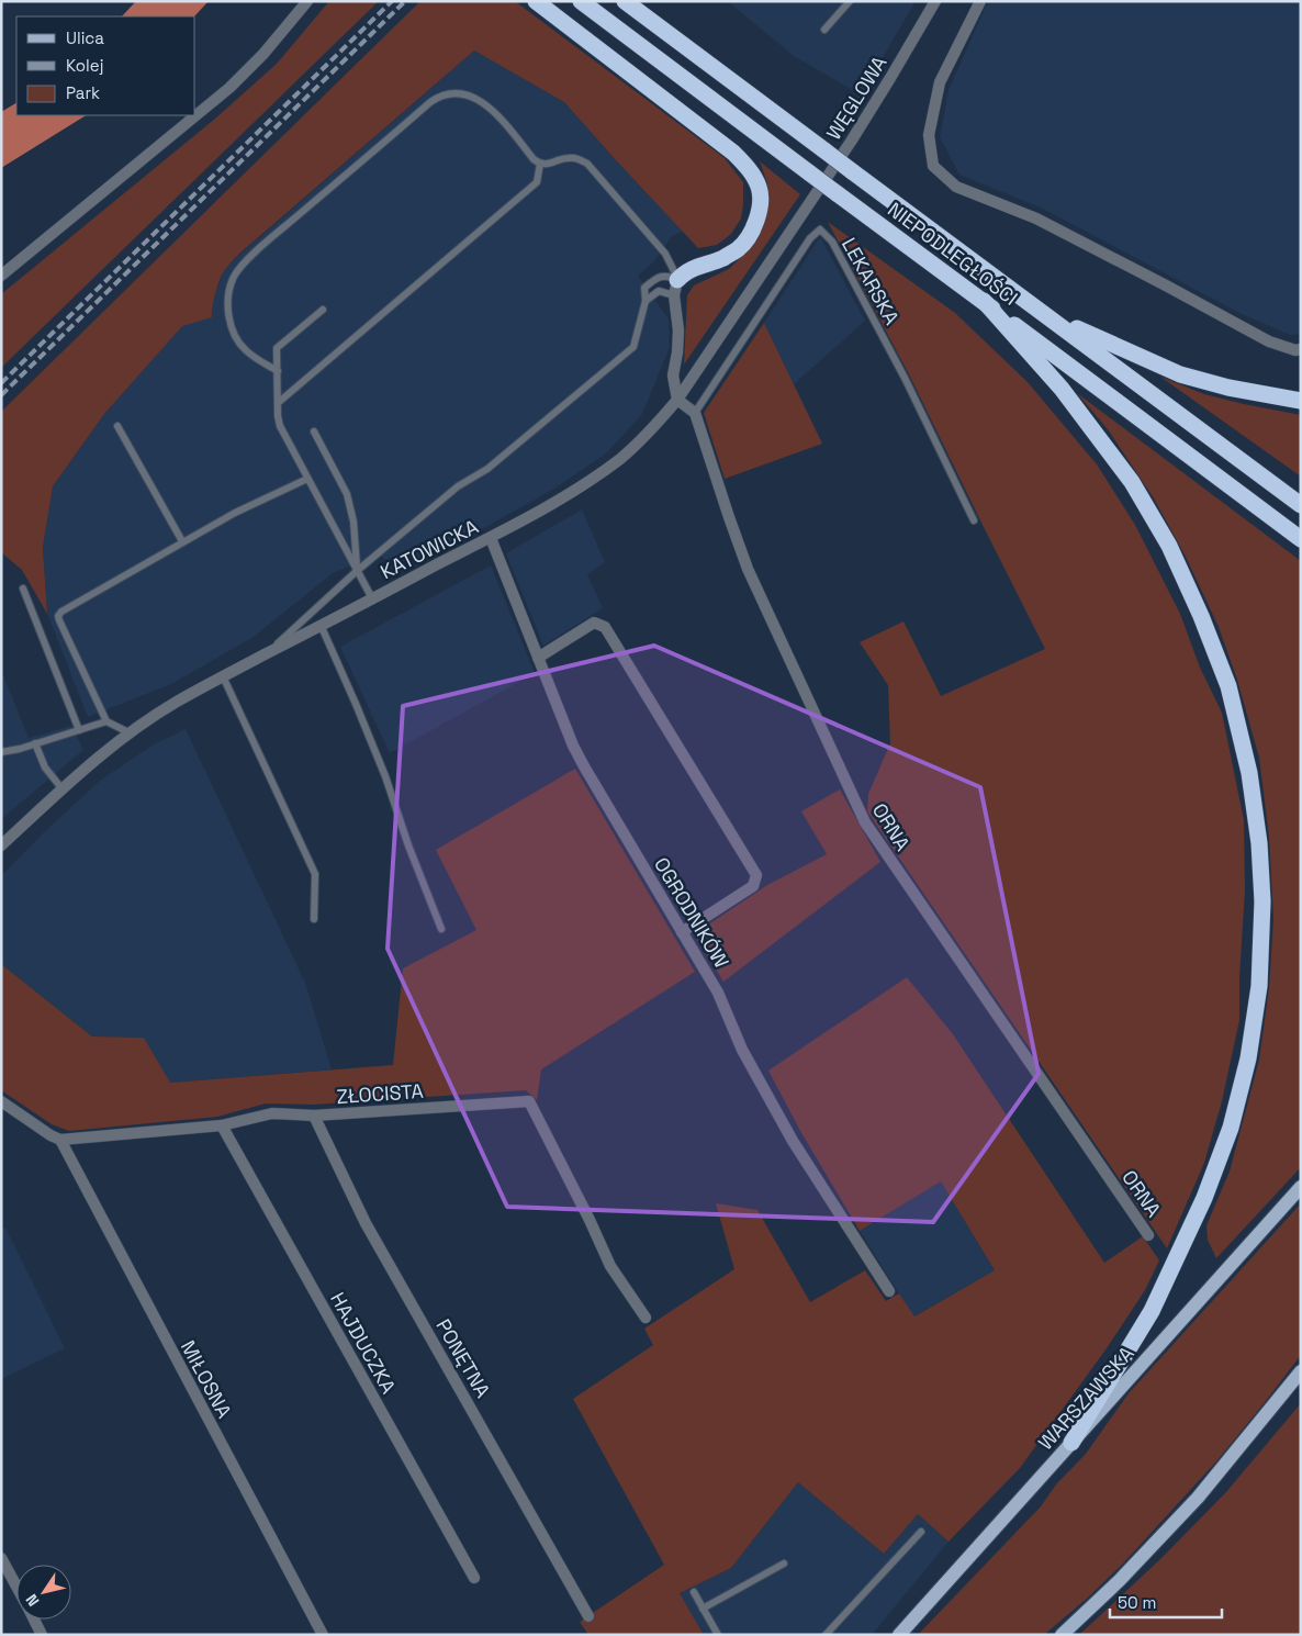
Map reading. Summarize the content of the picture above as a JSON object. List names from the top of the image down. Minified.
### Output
{"streets":{"highway":["NIEPODLEGŁOŚCI"],"main road":["WARSZAWSKA"],"street":["WĘGLOWA","KATOWICKA","ORNA","OGRODNIKÓW","ZŁOCISTA","HAJDUCZKA","PONĘTNA","MIŁOSNA"],"lane":["LEKARSKA"]},"crossings":[["WĘGLOWA","KATOWICKA"],["LEKARSKA","ORNA"],["KATOWICKA","OGRODNIKÓW"],["ZŁOCISTA","HAJDUCZKA"],["ZŁOCISTA","PONĘTNA"],["ZŁOCISTA","MIŁOSNA"]],"legend":["Ulica","Kolej","Park"],"scale_bar":"50 m","north":"bottom left"}
